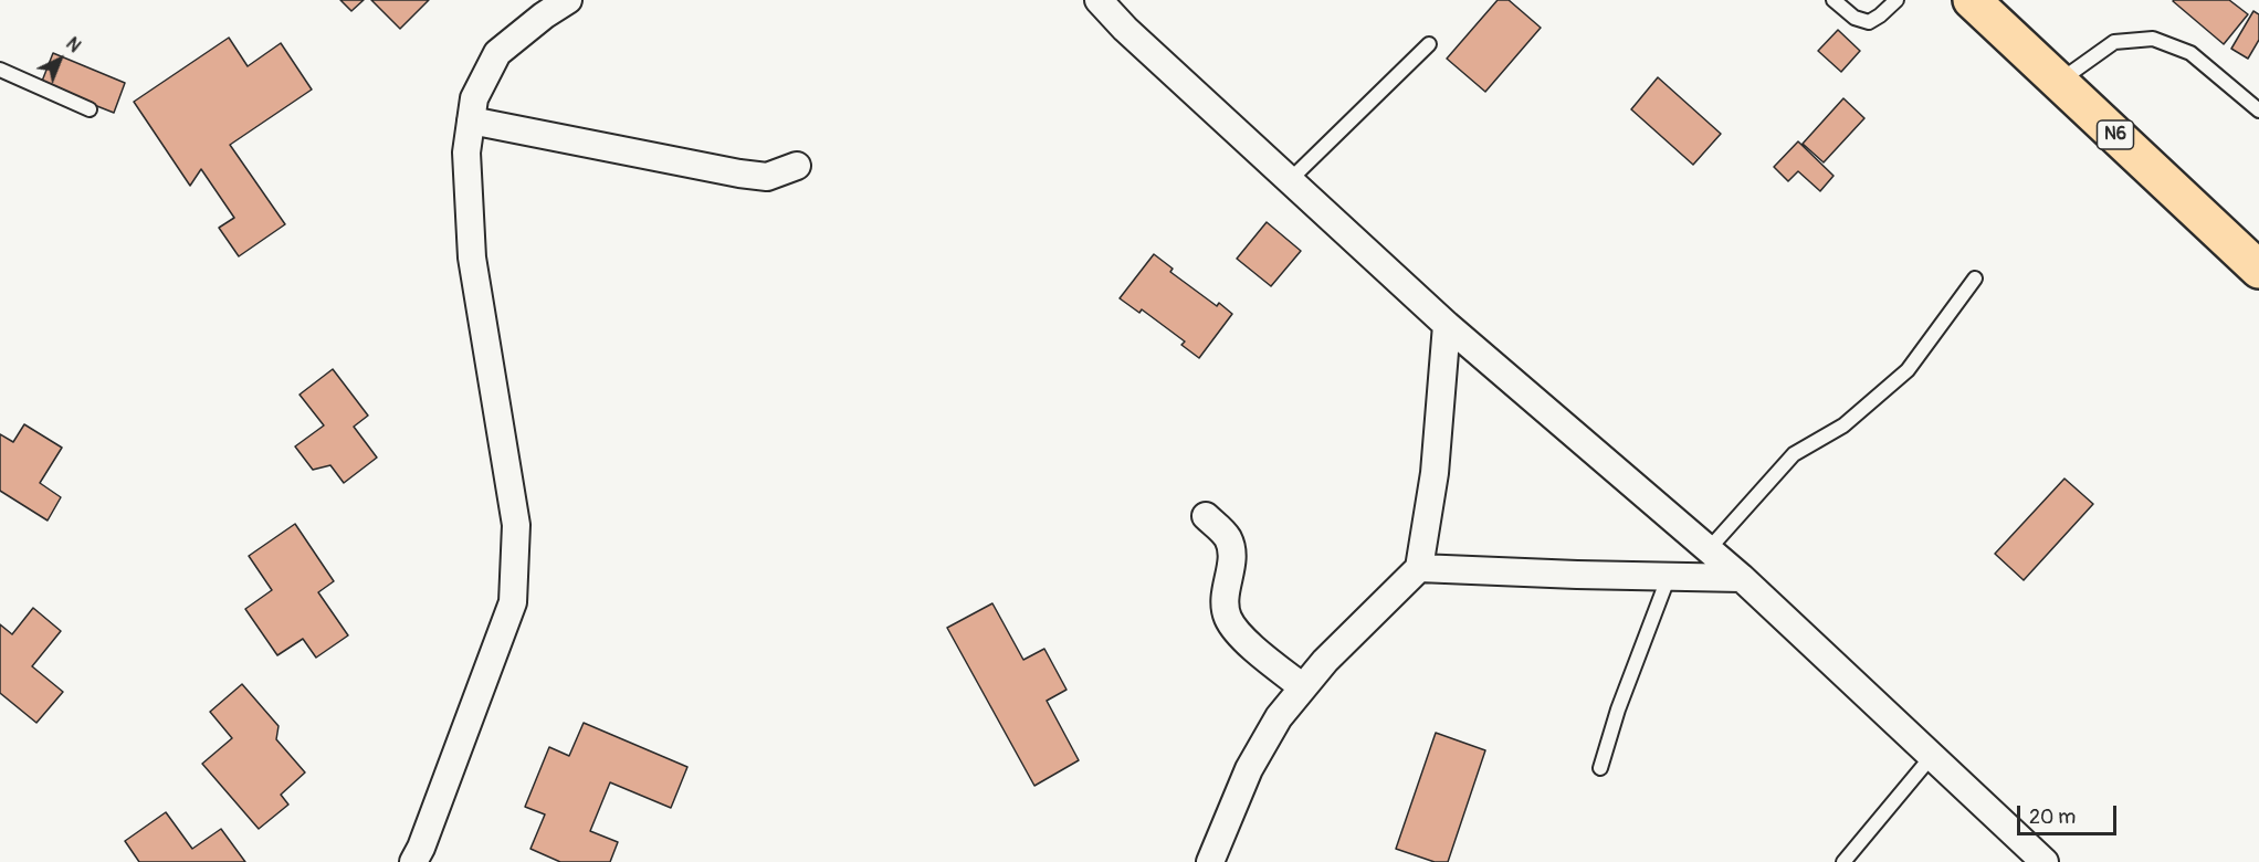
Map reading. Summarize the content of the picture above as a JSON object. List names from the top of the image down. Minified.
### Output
{"streets":{"highway":["N6"]},"scale_bar":"20 m","north":"top right"}
